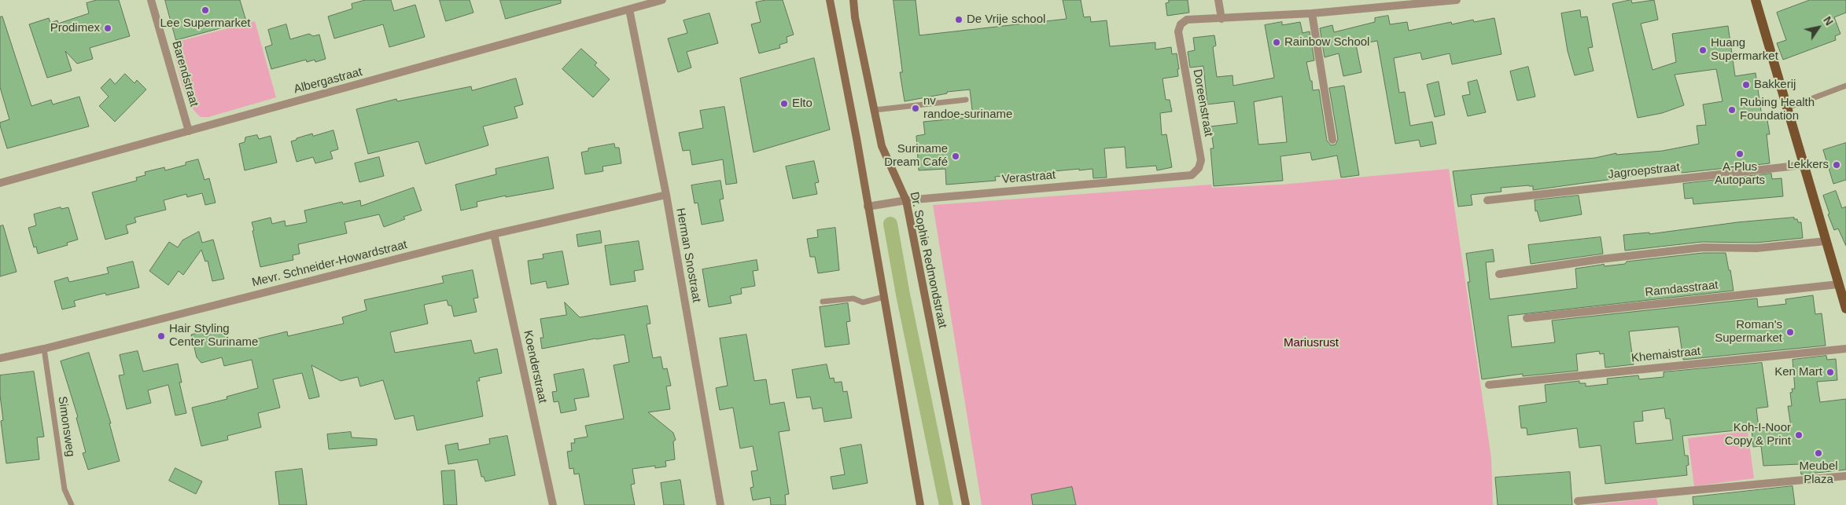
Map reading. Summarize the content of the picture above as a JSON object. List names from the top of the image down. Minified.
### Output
{"streets":{"street":["Barendstraat","Albergastraat","Doreenstraat","Jagroepstraat","Verastraat","Herman Snostraat","Dr. Sophie Redmondstraat","Mevr. Schneider-Howardstraat","Ramdasstraat","Khemaistraat","Koenderstraat"],"lane":["Simonsweg"]},"crossings":[["Barendstraat","Albergastraat"],["Albergastraat","Herman Snostraat"],["Doreenstraat","Verastraat"],["Verastraat","Dr. Sophie Redmondstraat"],["Herman Snostraat","Mevr. Schneider-Howardstraat"],["Mevr. Schneider-Howardstraat","Koenderstraat"],["Mevr. Schneider-Howardstraat","Simonsweg"]],"parks":["Mariusrust"],"places":["Lee Supermarket","De Vrije school","Prodimex","Rainbow School","Huang Supermarket","Bakkerij","Elto","nv randoe-suriname","Rubing Health Foundation","A-Plus Autoparts","Suriname Dream Café","Lekkers","Roman's Supermarket","Hair Styling Center Suriname","Ken Mart","Koh-I-Noor Copy & Print","Meubel Plaza"],"north":"top right"}
